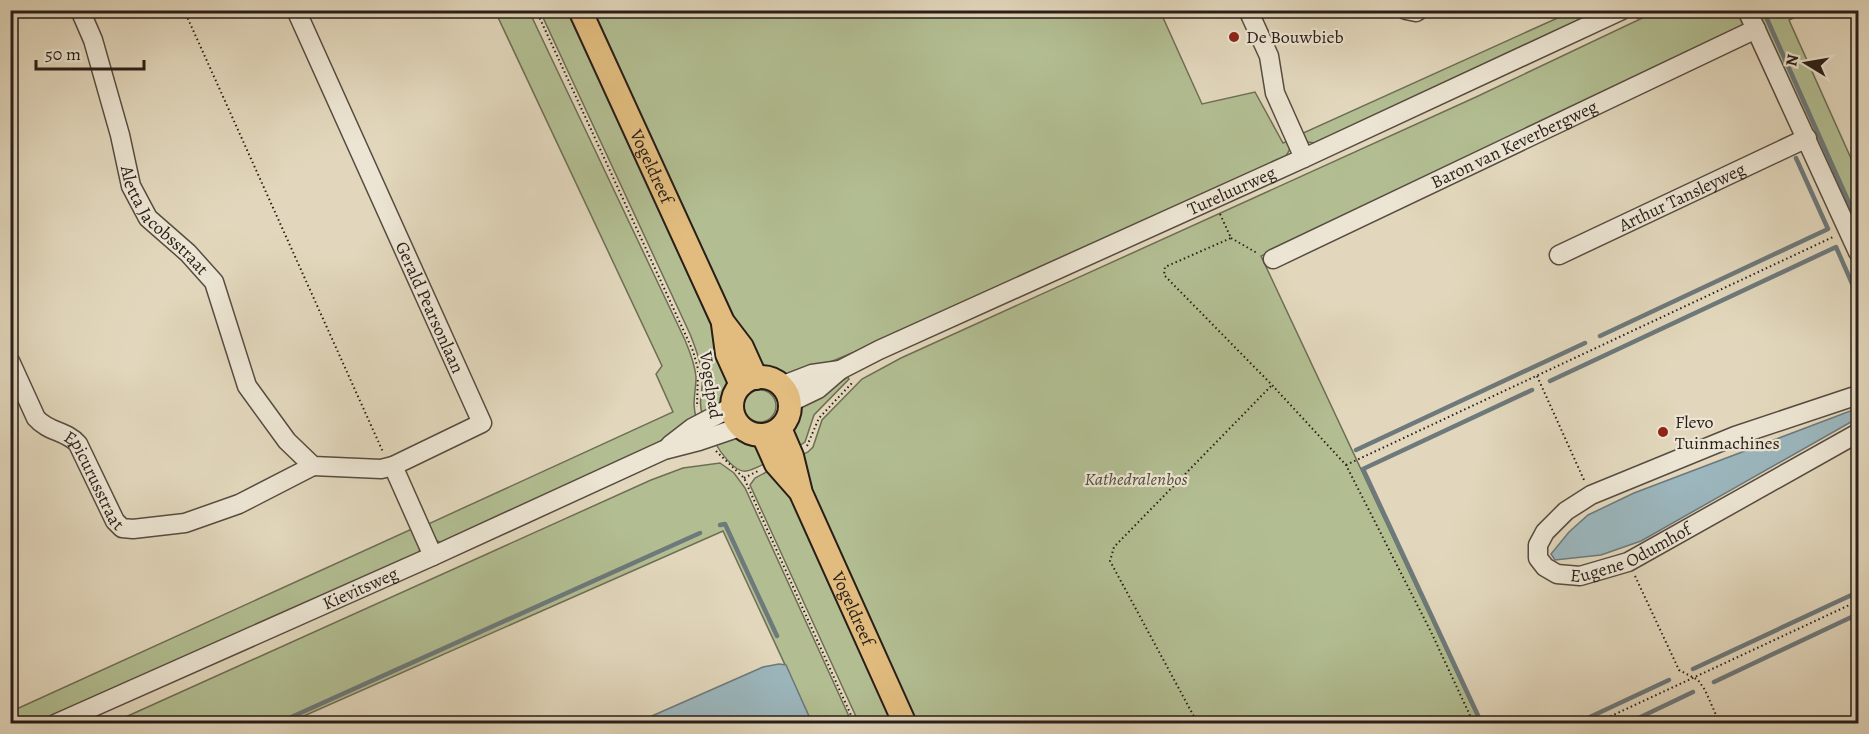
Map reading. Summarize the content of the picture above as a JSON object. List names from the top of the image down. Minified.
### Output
{"streets":{"main road":["Vogeldreef"],"street":["Baron van Keverbergweg","Tureluurweg","Arthur Tansleyweg","Aletta Jacobsstraat","Gerald Pearsonlaan","Epicurusstraat","Eugene Odumhof","Kievitsweg"],"path":["Vogelpad"]},"crossings":[["Vogeldreef","Tureluurweg"],["Vogeldreef","Kievitsweg"],["Tureluurweg","Kievitsweg"],["Aletta Jacobsstraat","Epicurusstraat"],["Vogelpad","Kievitsweg"]],"parks":["Kathedralenbos"],"places":["De Bouwbieb","Flevo Tuinmachines"],"scale_bar":"50 m","north":"left"}
